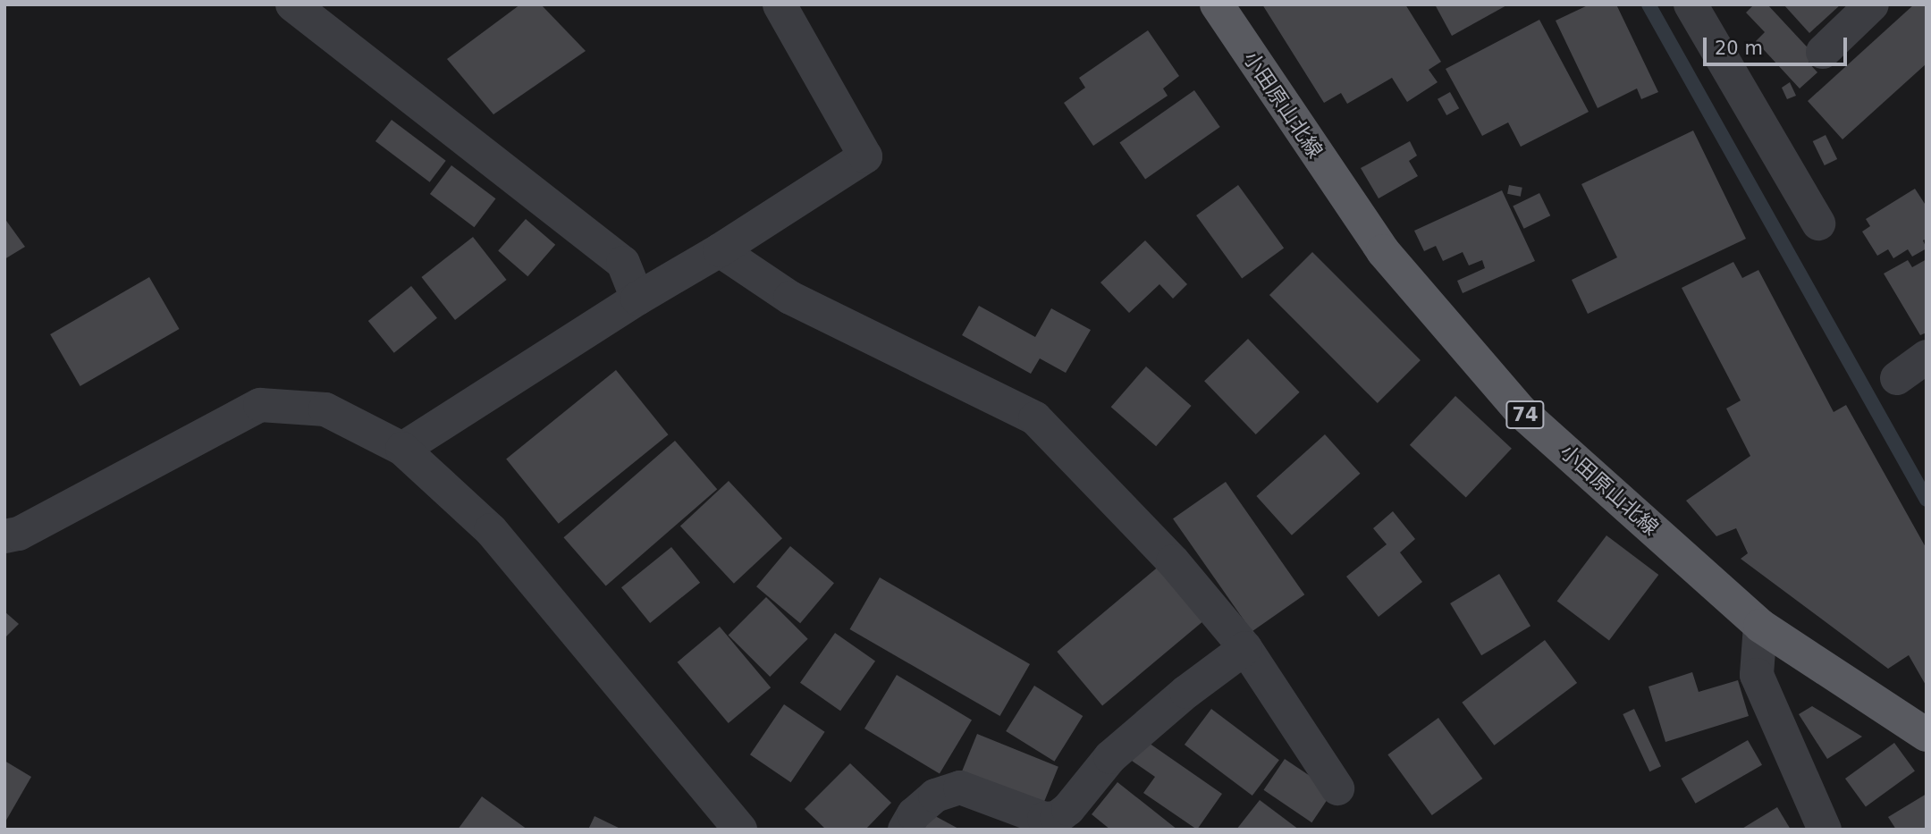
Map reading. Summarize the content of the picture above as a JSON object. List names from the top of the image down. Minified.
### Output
{"streets":{"main road":["小田原山北線","74"]},"scale_bar":"20 m"}
